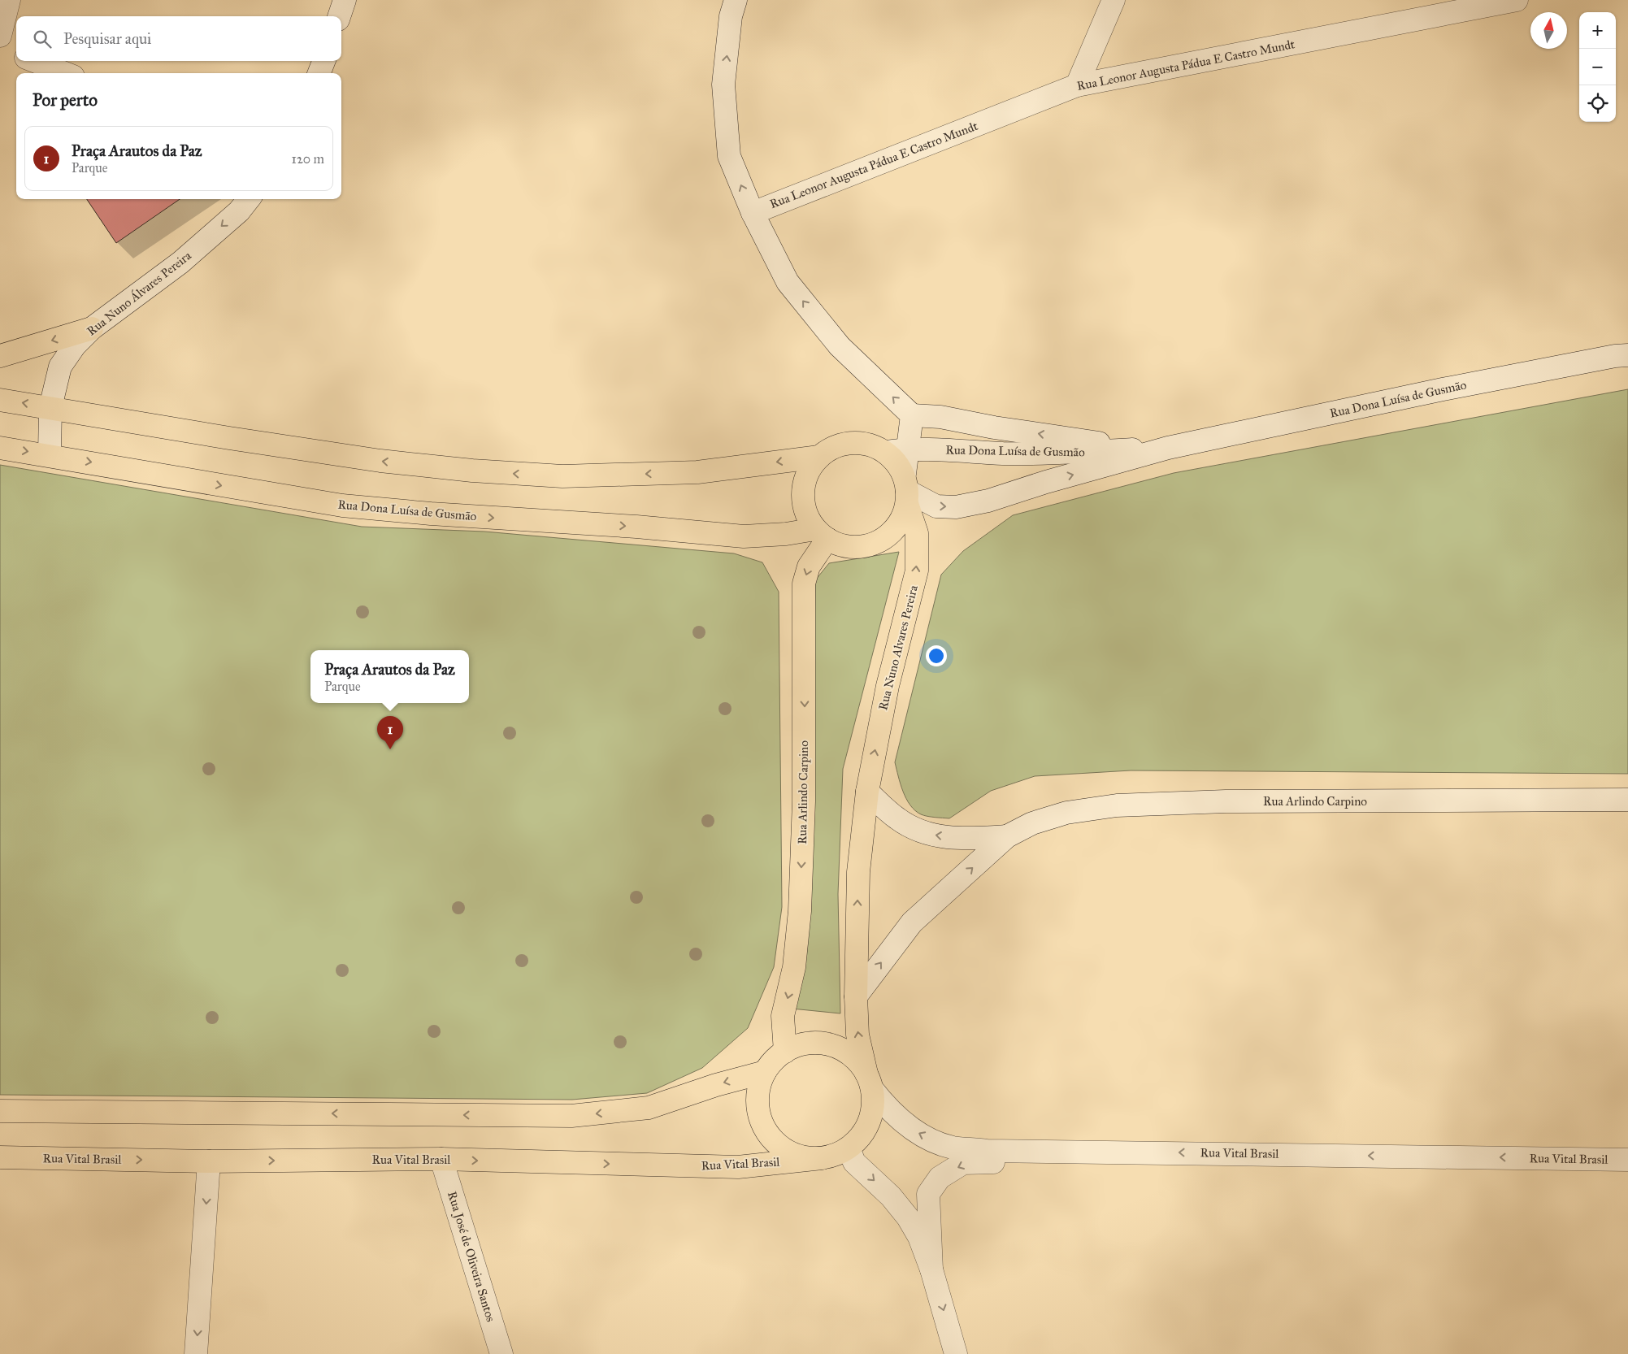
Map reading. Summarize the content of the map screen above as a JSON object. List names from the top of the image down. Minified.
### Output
{"streets":{"main road":["Rua Dona Luísa de Gusmão","Rua Nuno Alvares Pereira","Rua Arlindo Carpino","Rua Vital Brasil"],"street":["Rua Leonor Augusta Pádua E Castro Mundt","Rua Nuno Álvares Pereira","Rua José de Oliveira Santos"]},"crossings":[["Rua Dona Luísa de Gusmão","Rua Nuno Alvares Pereira"],["Rua Dona Luísa de Gusmão","Rua Arlindo Carpino"],["Rua Nuno Alvares Pereira","Rua Arlindo Carpino"],["Rua Arlindo Carpino","Rua Vital Brasil"],["Rua Vital Brasil","Rua José de Oliveira Santos"]],"one_way":["Rua Nuno Álvares Pereira","Rua Nuno Alvares Pereira"],"north":"top","page":{"map_buttons":["+","−"],"search":"Pesquisar aqui","heading":"Por perto","list":[{"mark":"1","name":"Praça Arautos da Paz","note":"Parque","value":"120 m"}],"popup":["Praça Arautos da Paz","Parque"],"pins":"1"}}
